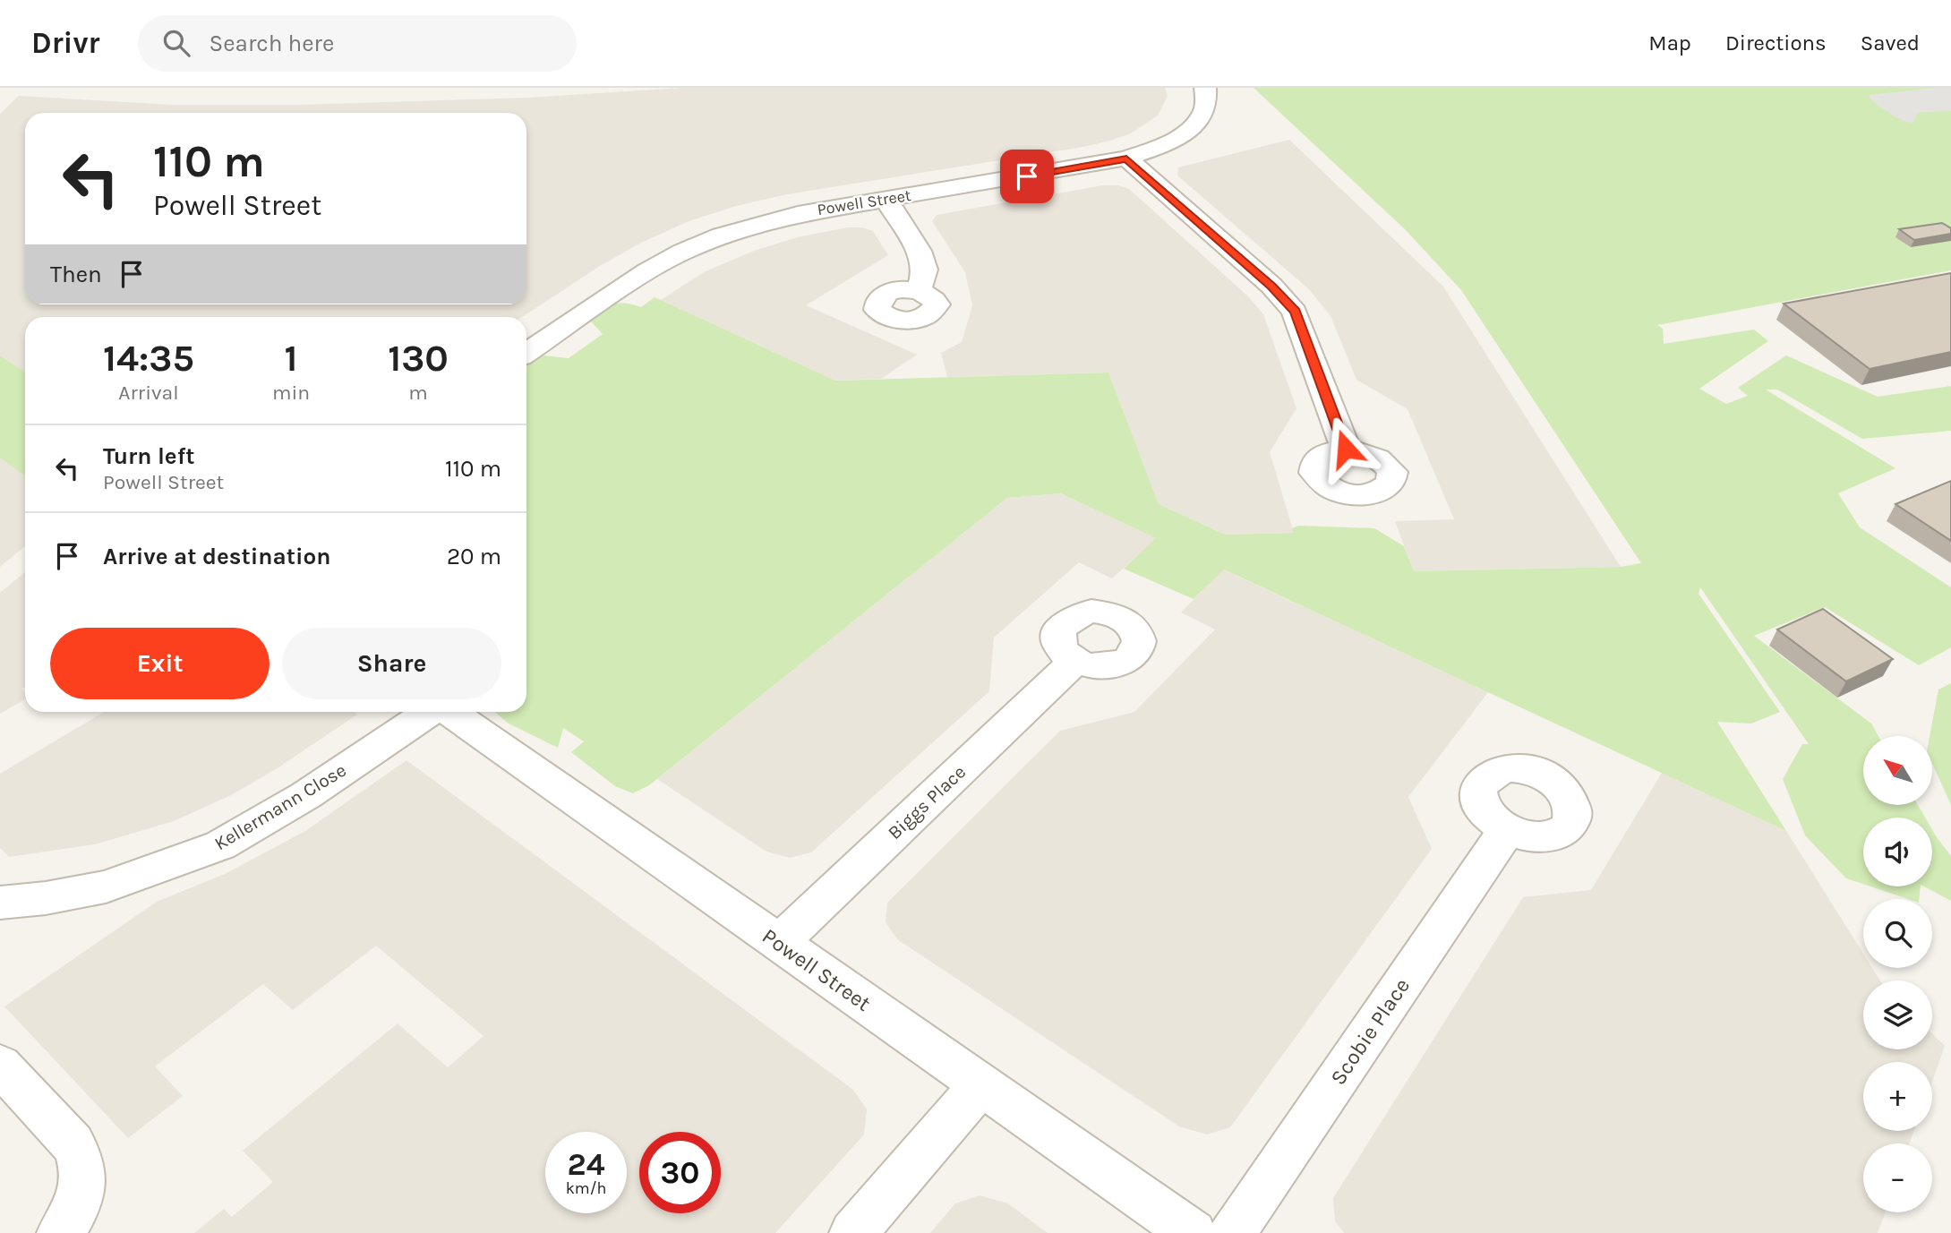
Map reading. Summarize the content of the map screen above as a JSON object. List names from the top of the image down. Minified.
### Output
{"streets":{"street":["Powell Street","Biggs Place","Kellermann Close","Scobie Place"]},"crossings":[["Powell Street","Biggs Place"]],"north":"top left","page":{"header":"Drivr","search":"Search here","nav":["Map","Directions","Saved"],"turn":["110 m","Powell Street"],"then":"Then","eta":["14:35","Arrival","1","min","130","m"],"list":[{"name":"Turn left","note":"Powell Street","value":"110 m"},{"name":"Arrive at destination","value":"20 m"}],"buttons":["Exit","Share"],"map_buttons":["+","−"],"speed":"24 km/h","limit":"30"}}
